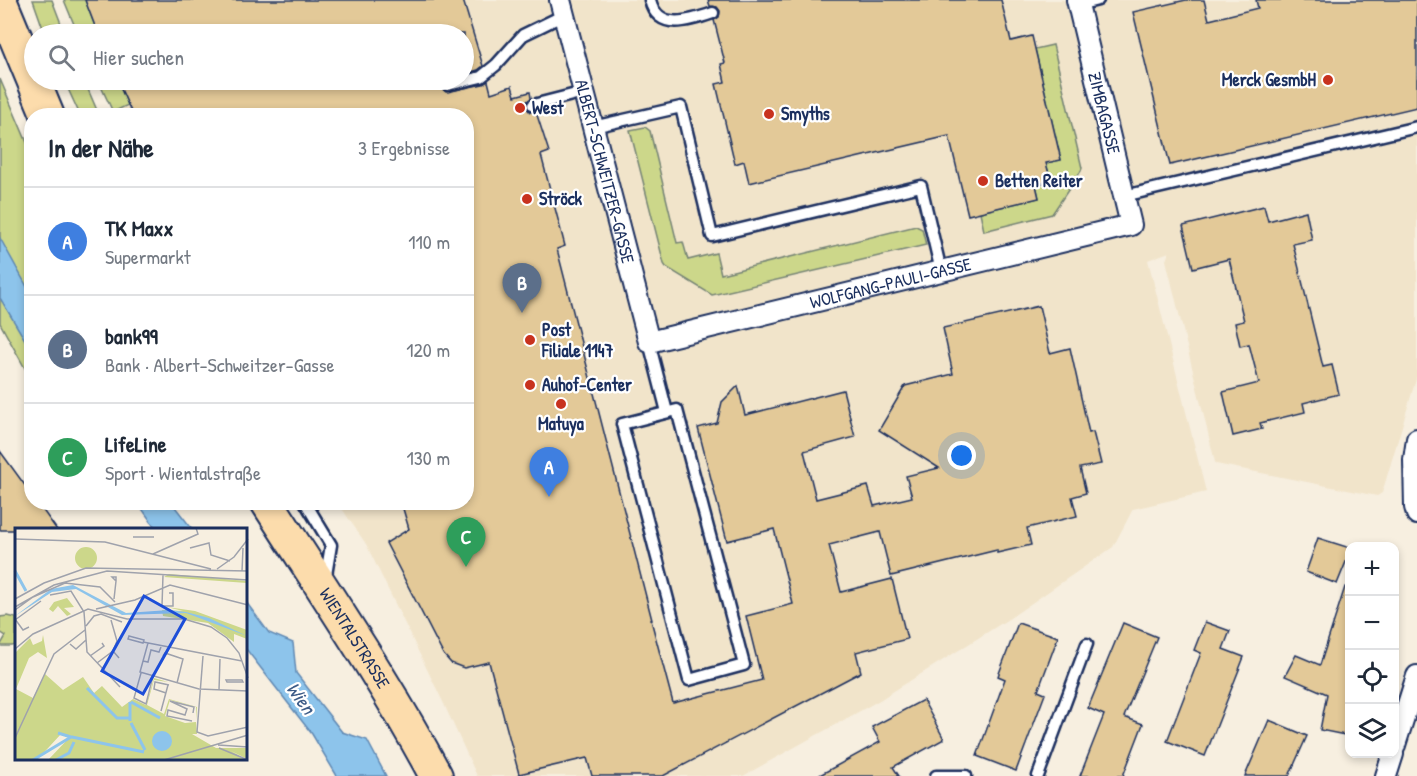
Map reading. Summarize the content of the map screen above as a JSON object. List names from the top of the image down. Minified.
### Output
{"streets":{"main road":["WIENTALSTRASSE"],"street":["ZIMBAGASSE","ALBERT-SCHWEITZER-GASSE","WOLFGANG-PAULI-GASSE"]},"crossings":[["ZIMBAGASSE","WOLFGANG-PAULI-GASSE"],["ALBERT-SCHWEITZER-GASSE","WOLFGANG-PAULI-GASSE"]],"water":["Wien"],"places":["Merck GesmbH","West","Smyths","Betten Reiter","Ströck","Post Filiale 1147","Auhof-Center","Matuya"],"page":{"search":"Hier suchen","heading":["In der Nähe","3 Ergebnisse"],"list":[{"mark":"A","name":"TK Maxx","note":"Supermarkt","value":"110 m"},{"mark":"B","name":"bank99","note":"Bank · Albert-Schweitzer-Gasse","value":"120 m"},{"mark":"C","name":"LifeLine","note":"Sport · Wientalstraße","value":"130 m"}],"pins":["B","A","C"],"map_buttons":["+","−"]}}
